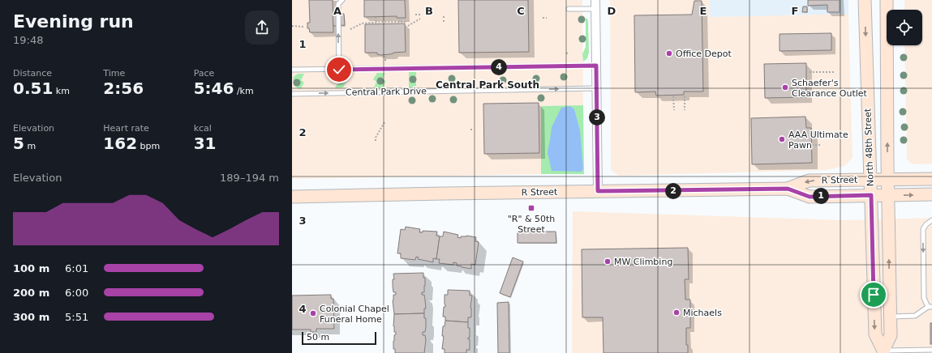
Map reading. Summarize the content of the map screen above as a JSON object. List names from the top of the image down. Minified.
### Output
{"streets":{"main road":["North 48th Street","R Street"],"lane":["Central Park Drive"]},"crossings":[["North 48th Street","R Street"]],"districts":["Central Park South"],"places":{"other":["Office Depot","Schaefer's Clearance Outlet","AAA Ultimate Pawn","MW Climbing","Michaels","Colonial Chapel Funeral Home"],"transit":["\"R\" & 50th Street"]},"scale_bar":"50 m","page":{"heading":["Evening run","19:48"],"stats":[["Distance","0.51 km"],["Time","2:56"],["Pace","5:46 /km"],["Elevation","5 m"],["Heart rate","162 bpm"],["kcal","31"]],"pins":["4","3","2","1"],"chart":["Elevation","189–194 m"],"list":[{"name":"100 m","note":"6:01"},{"name":"200 m","note":"6:00"},{"name":"300 m","note":"5:51"}],"scale":"50 m"},"grid":{"columns":["A","B","C","D","E","F"],"rows":["1","2","3","4"]}}
